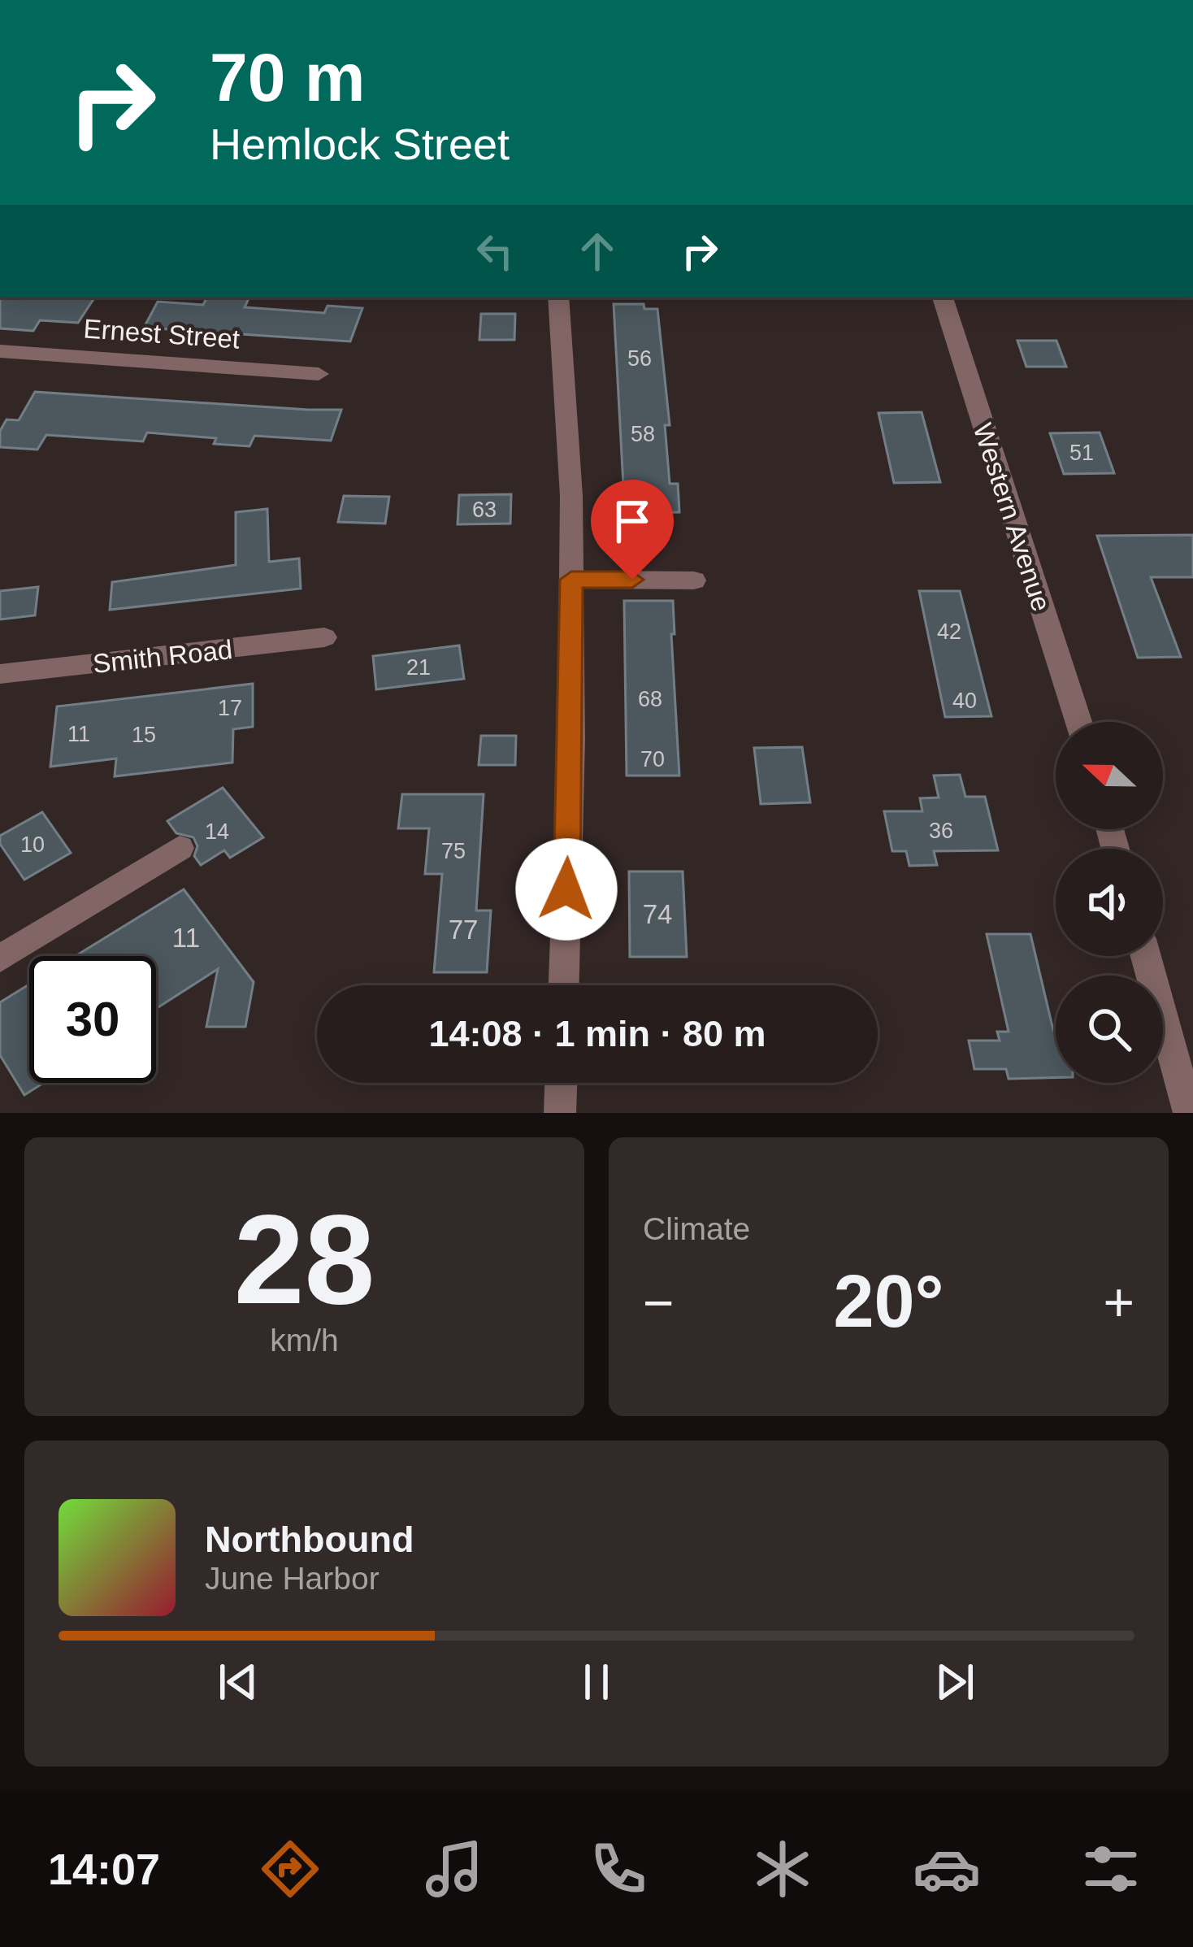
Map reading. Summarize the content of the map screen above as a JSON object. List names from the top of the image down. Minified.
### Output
{"streets":{"street":["Ernest Street","Western Avenue","Smith Road"]},"house_numbers":["56","58","51","63","42","21","68","40","17","11","15","70","36","14","10","75","74","77","11"],"north":"left","page":{"turn":["70 m","Hemlock Street"],"limit":"30","trip":"14:08 · 1 min · 80 m","tile":[["28","km/h"],"Climate"],"heat":["−","20°","+"],"song":["Northbound","June Harbor"],"tabs":"14:07"}}
